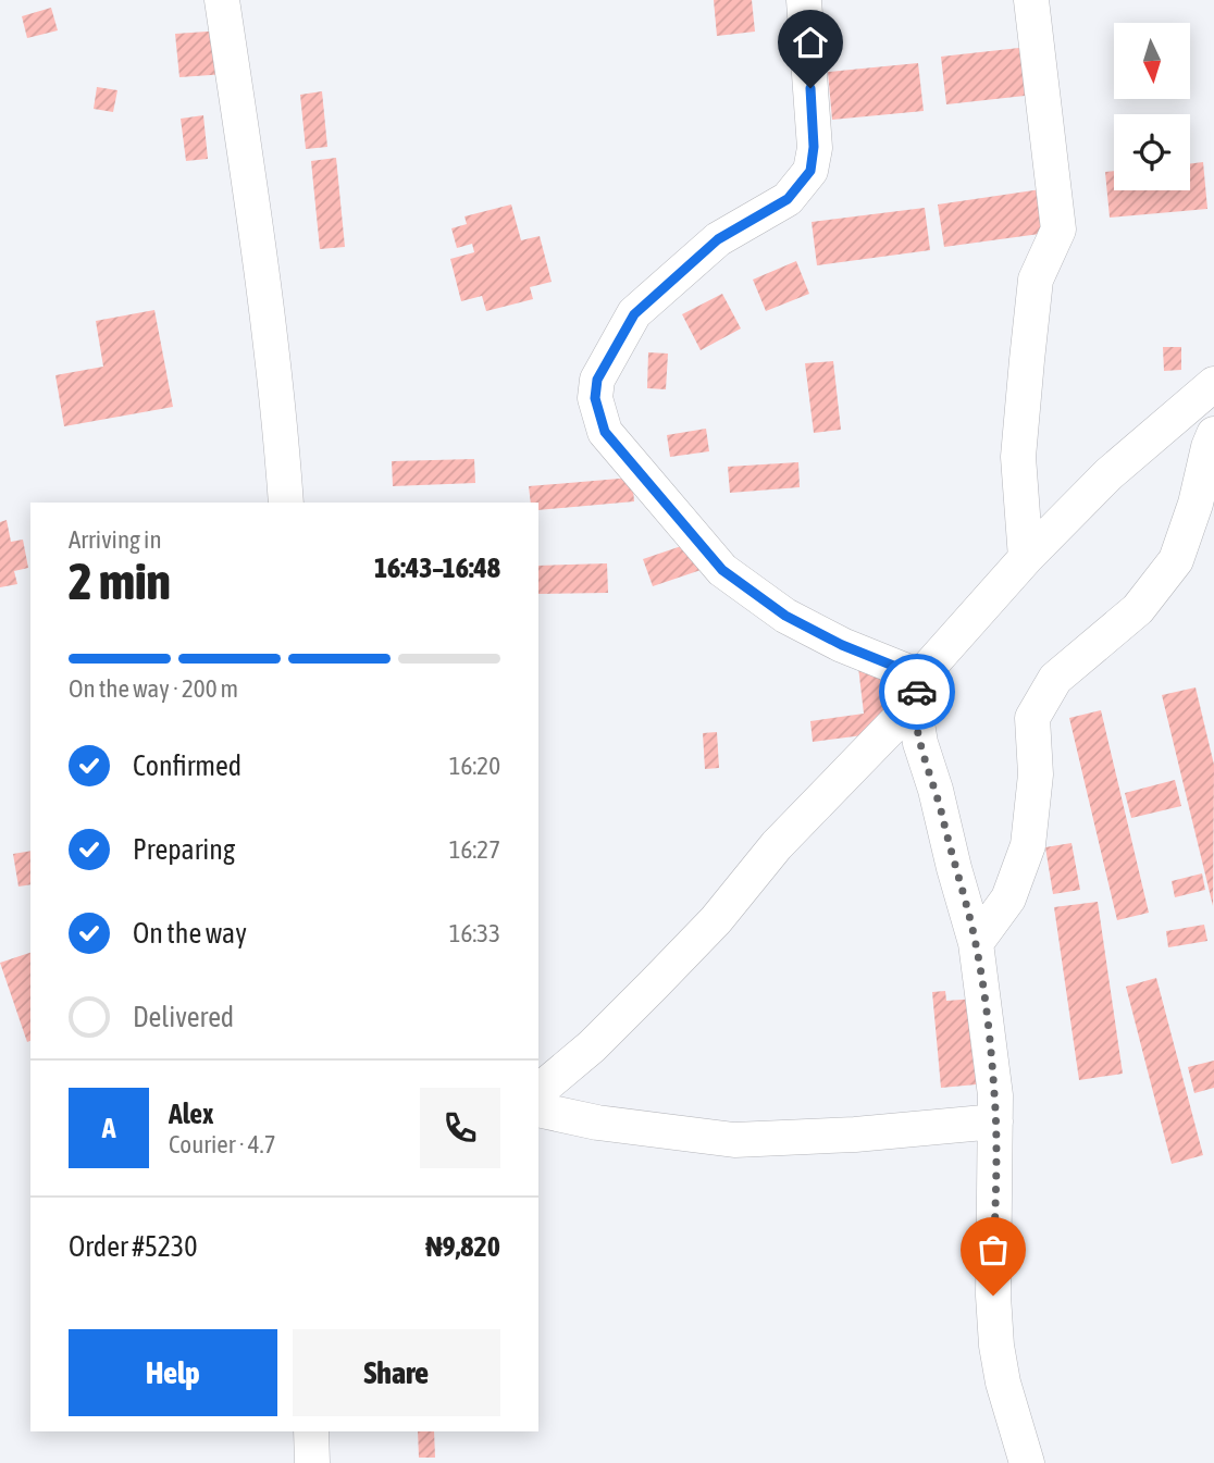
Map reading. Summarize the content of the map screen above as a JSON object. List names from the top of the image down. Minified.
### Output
{"north":"bottom","page":{"heading":["2 min","Arriving in","16:43–16:48"],"panel":["Alex","Courier · 4.7","Order #5230","₦9,820"],"bar":"On the way · 200 m","list":[["Confirmed","16:20"],["Preparing","16:27"],["On the way","16:33"],"Delivered"],"round":"A","buttons":["Help","Share"]}}
